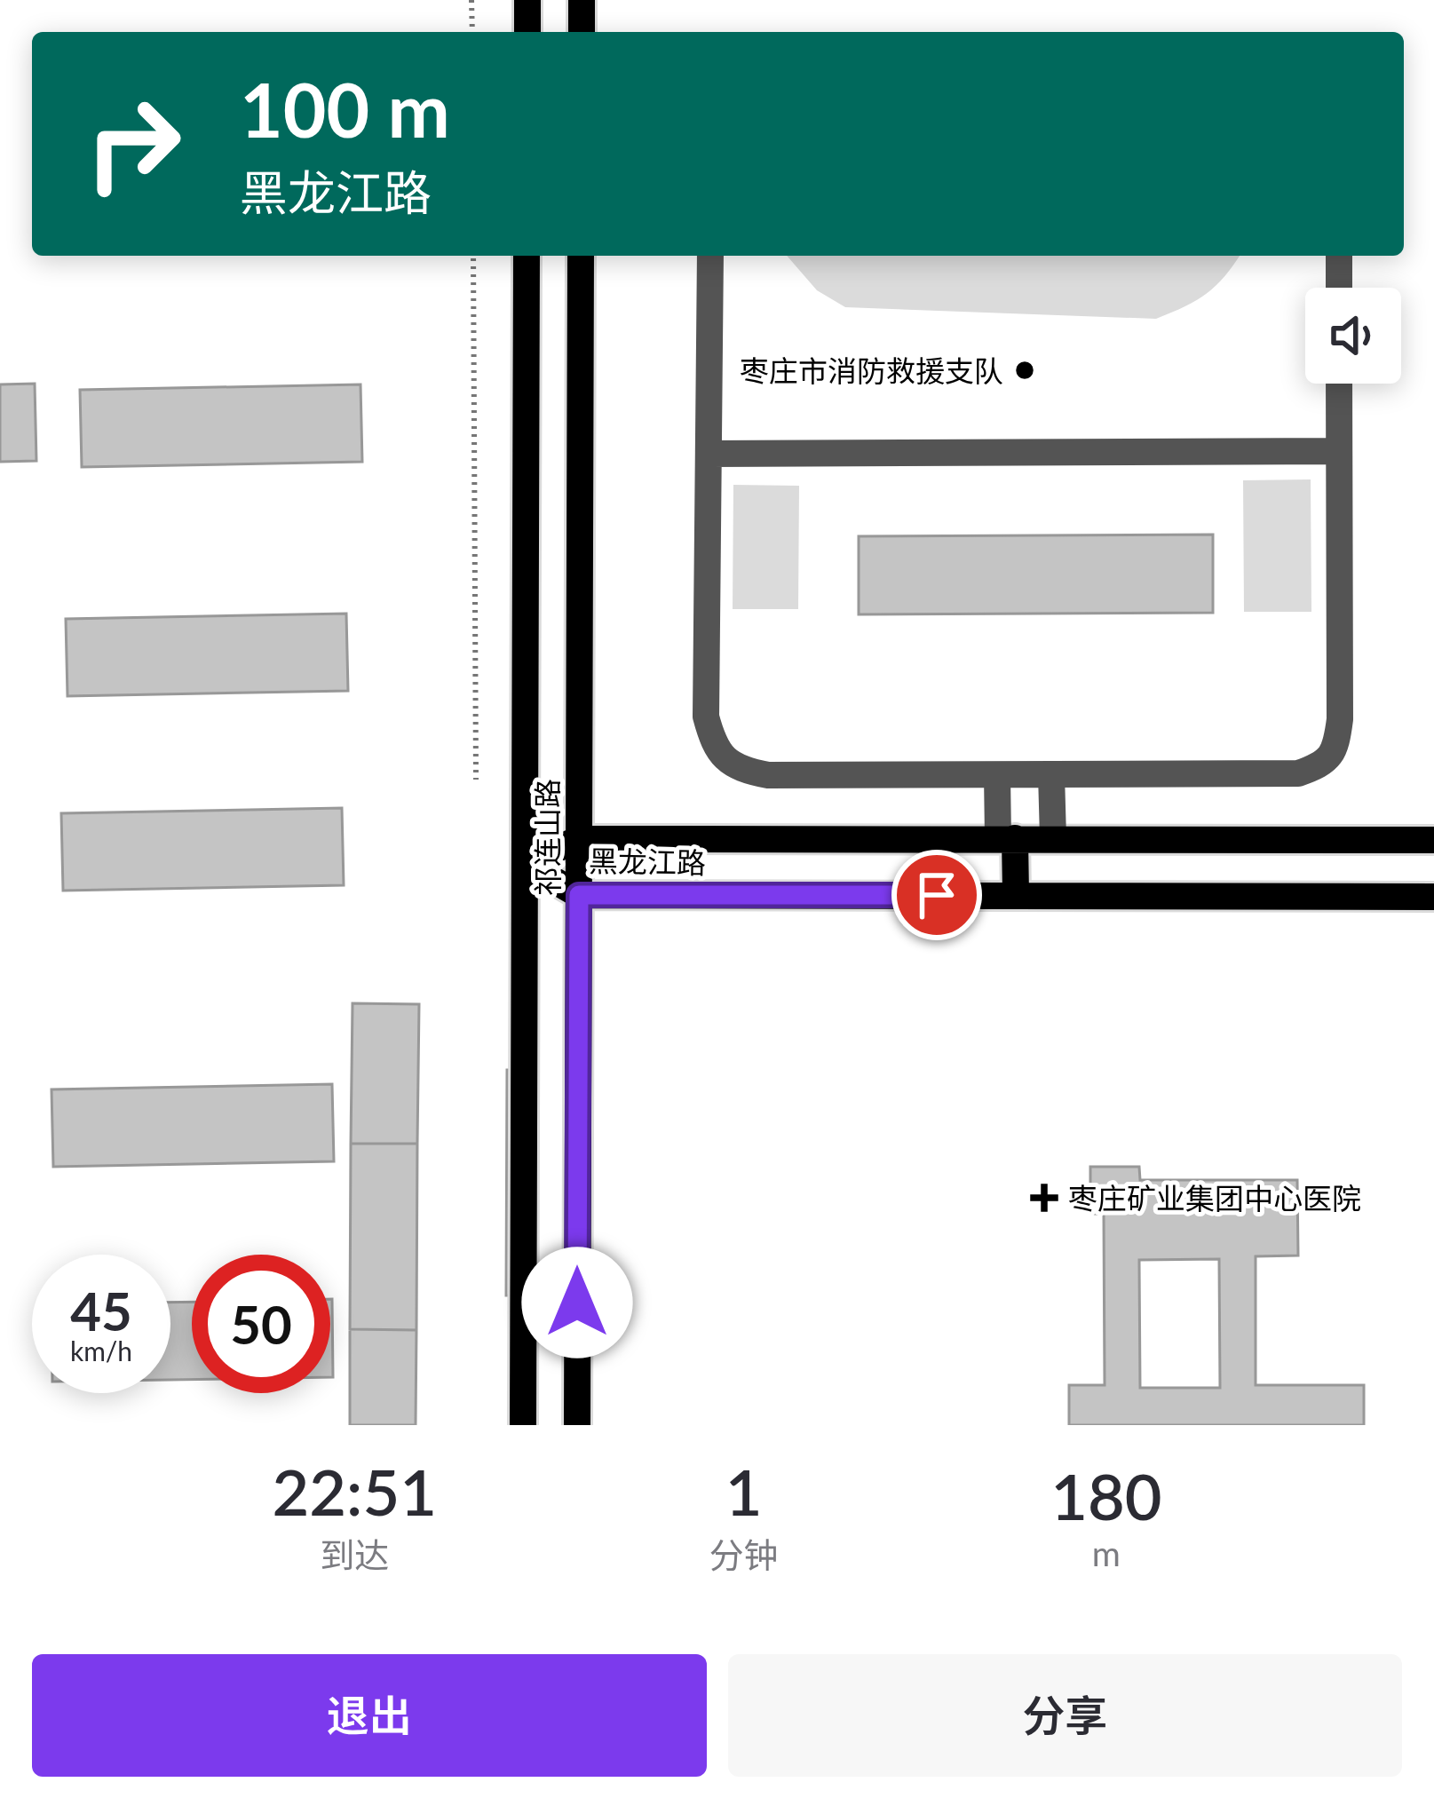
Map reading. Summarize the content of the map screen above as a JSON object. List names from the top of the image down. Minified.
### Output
{"streets":{"main road":["祁连山路","黑龙江路"]},"crossings":[["祁连山路","黑龙江路"]],"places":{"other":["枣庄市消防救援支队"],"health":["枣庄矿业集团中心医院"]},"page":{"turn":["100 m","黑龙江路"],"speed":"45 km/h","limit":"50","eta":["22:51","到达","1","分钟","180","m"],"buttons":["退出","分享"]}}
